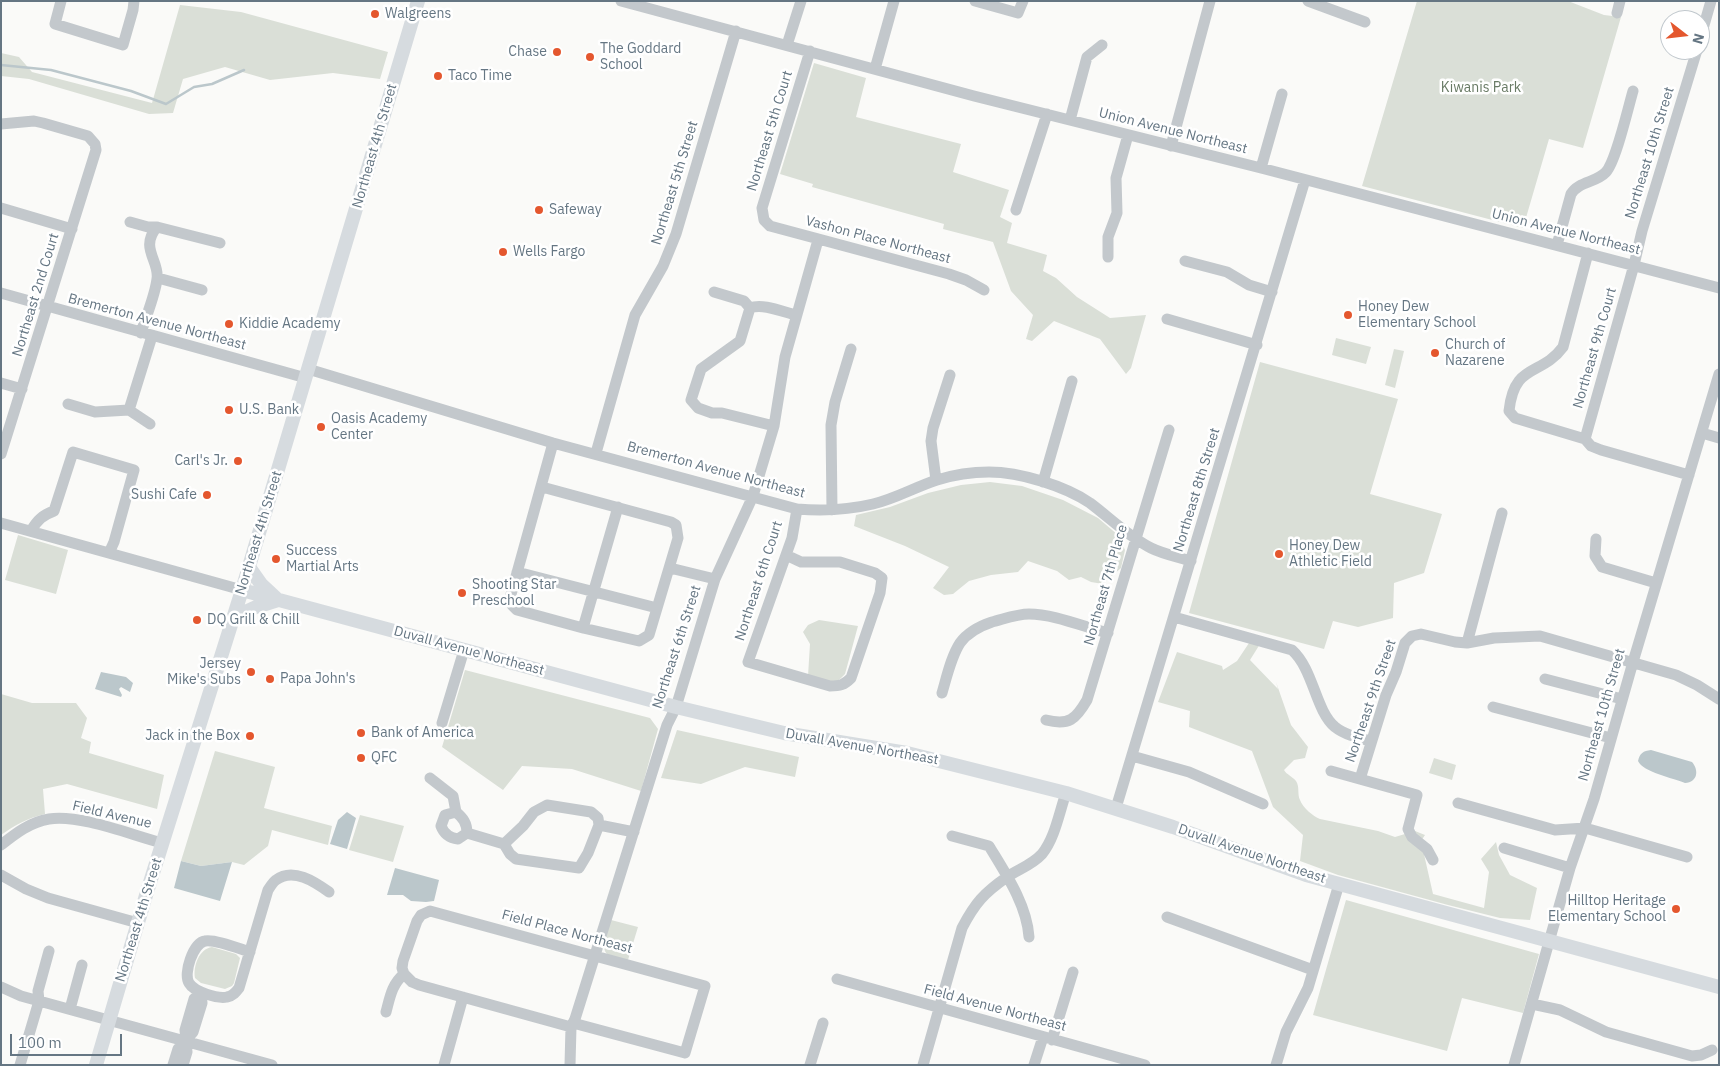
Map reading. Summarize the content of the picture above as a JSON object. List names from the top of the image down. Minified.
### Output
{"streets":{"main road":["Northeast 4th Street","Duvall Avenue Northeast"],"street":["Northeast 5th Court","Union Avenue Northeast","Northeast 10th Street","Northeast 5th Street","Vashon Place Northeast","Northeast 2nd Court","Bremerton Avenue Northeast","Northeast 9th Court","Northeast 8th Street","Northeast 6th Court","Northeast 7th Place","Northeast 6th Street","Northeast 9th Street","Field Avenue","Field Place Northeast","Field Avenue Northeast"]},"crossings":[["Northeast 5th Court","Union Avenue Northeast"],["Northeast 5th Court","Vashon Place Northeast"],["Union Avenue Northeast","Northeast 10th Street"],["Union Avenue Northeast","Northeast 5th Street"],["Union Avenue Northeast","Northeast 9th Court"],["Union Avenue Northeast","Northeast 8th Street"],["Northeast 4th Street","Bremerton Avenue Northeast"],["Northeast 4th Street","Duvall Avenue Northeast"],["Northeast 4th Street","Field Avenue"],["Northeast 10th Street","Northeast 9th Court"],["Northeast 10th Street","Duvall Avenue Northeast"],["Northeast 5th Street","Bremerton Avenue Northeast"],["Vashon Place Northeast","Northeast 6th Street"],["Northeast 2nd Court","Bremerton Avenue Northeast"],["Bremerton Avenue Northeast","Northeast 8th Street"],["Bremerton Avenue Northeast","Northeast 6th Court"],["Bremerton Avenue Northeast","Northeast 7th Place"],["Bremerton Avenue Northeast","Northeast 6th Street"],["Northeast 8th Street","Duvall Avenue Northeast"],["Northeast 6th Street","Duvall Avenue Northeast"],["Northeast 6th Street","Field Place Northeast"]],"parks":["Kiwanis Park"],"places":["Walgreens","Chase","The Goddard School","Taco Time","Safeway","Wells Fargo","Honey Dew Elementary School","Kiddie Academy","Church of Nazarene","U.S. Bank","Oasis Academy Center","Carl's Jr.","Sushi Cafe","Honey Dew Athletic Field","Success Martial Arts","Shooting Star Preschool","DQ Grill & Chill","Jersey Mike's Subs","Papa John's","Bank of America","Jack in the Box","QFC","Hilltop Heritage Elementary School"],"scale_bar":"100 m","north":"right"}
